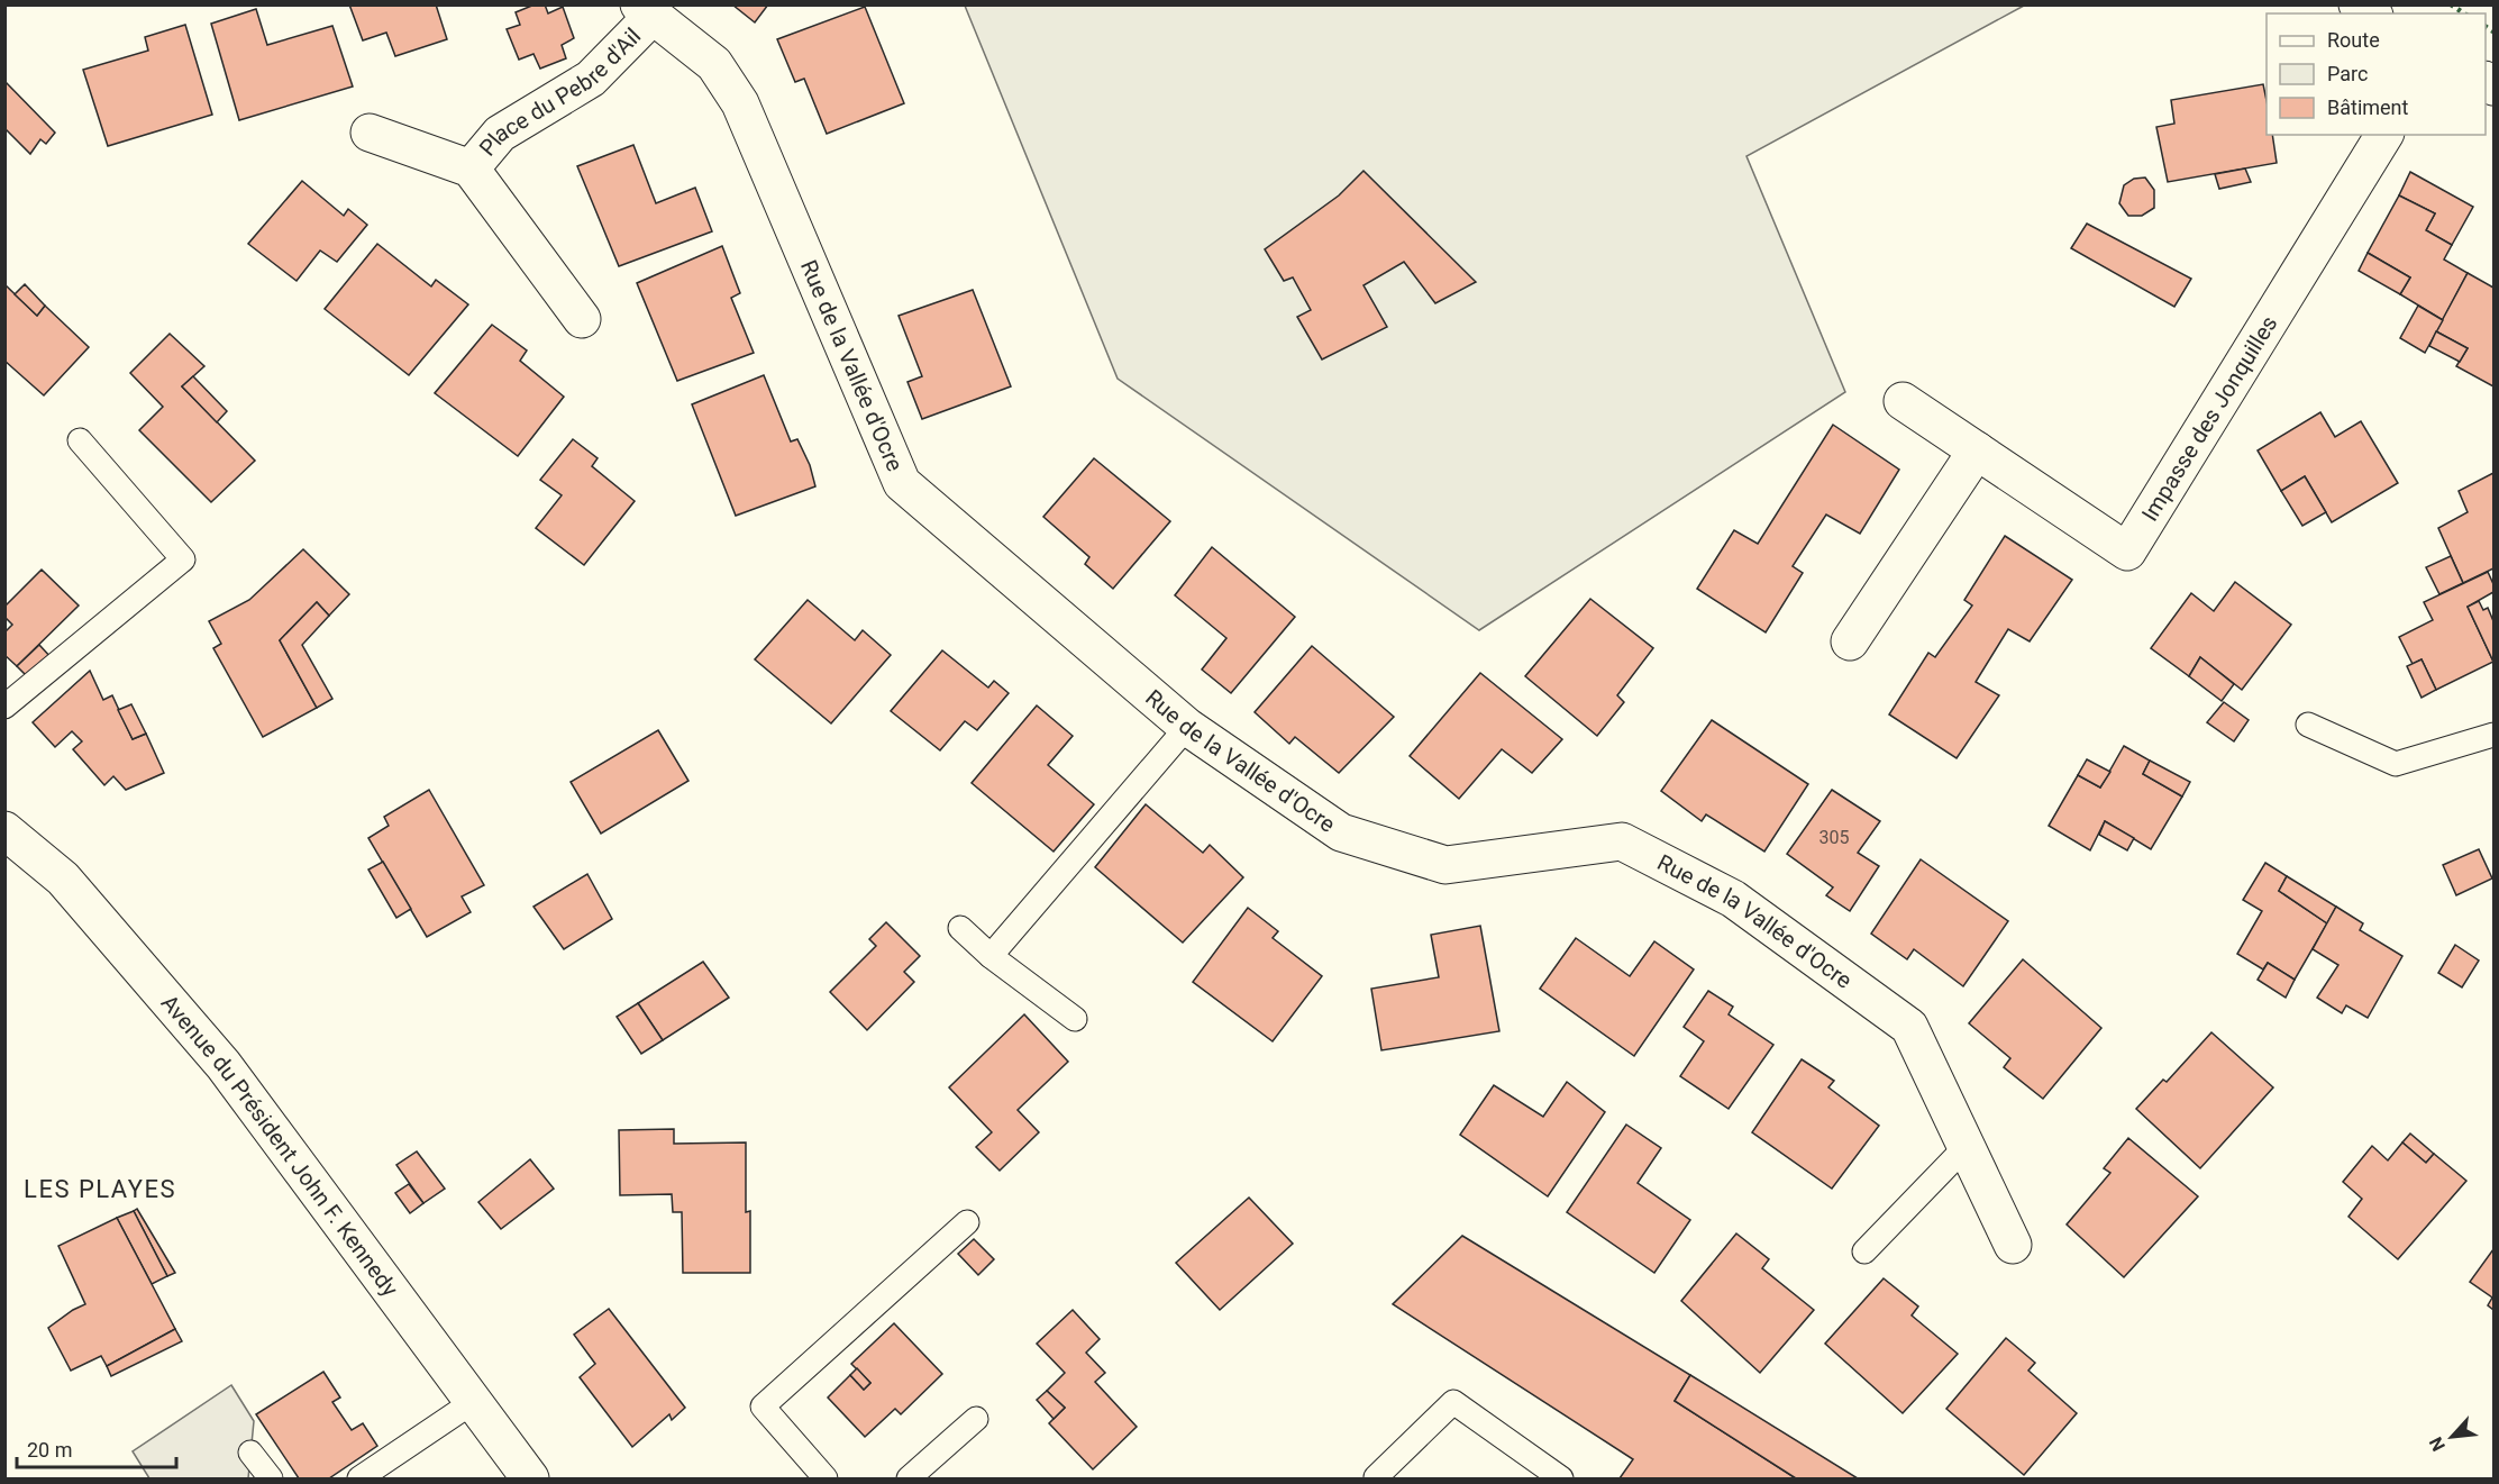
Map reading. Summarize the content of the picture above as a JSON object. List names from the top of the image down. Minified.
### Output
{"streets":{"street":["Place du Pebre d'Ail","Rue de la Vallée d'Ocre","Impasse des Jonquilles","Avenue du Président John F. Kennedy"]},"crossings":[["Place du Pebre d'Ail","Rue de la Vallée d'Ocre"]],"districts":["LES PLAYES"],"house_numbers":["305"],"legend":["Route","Parc","Bâtiment"],"scale_bar":"20 m","north":"bottom left"}
